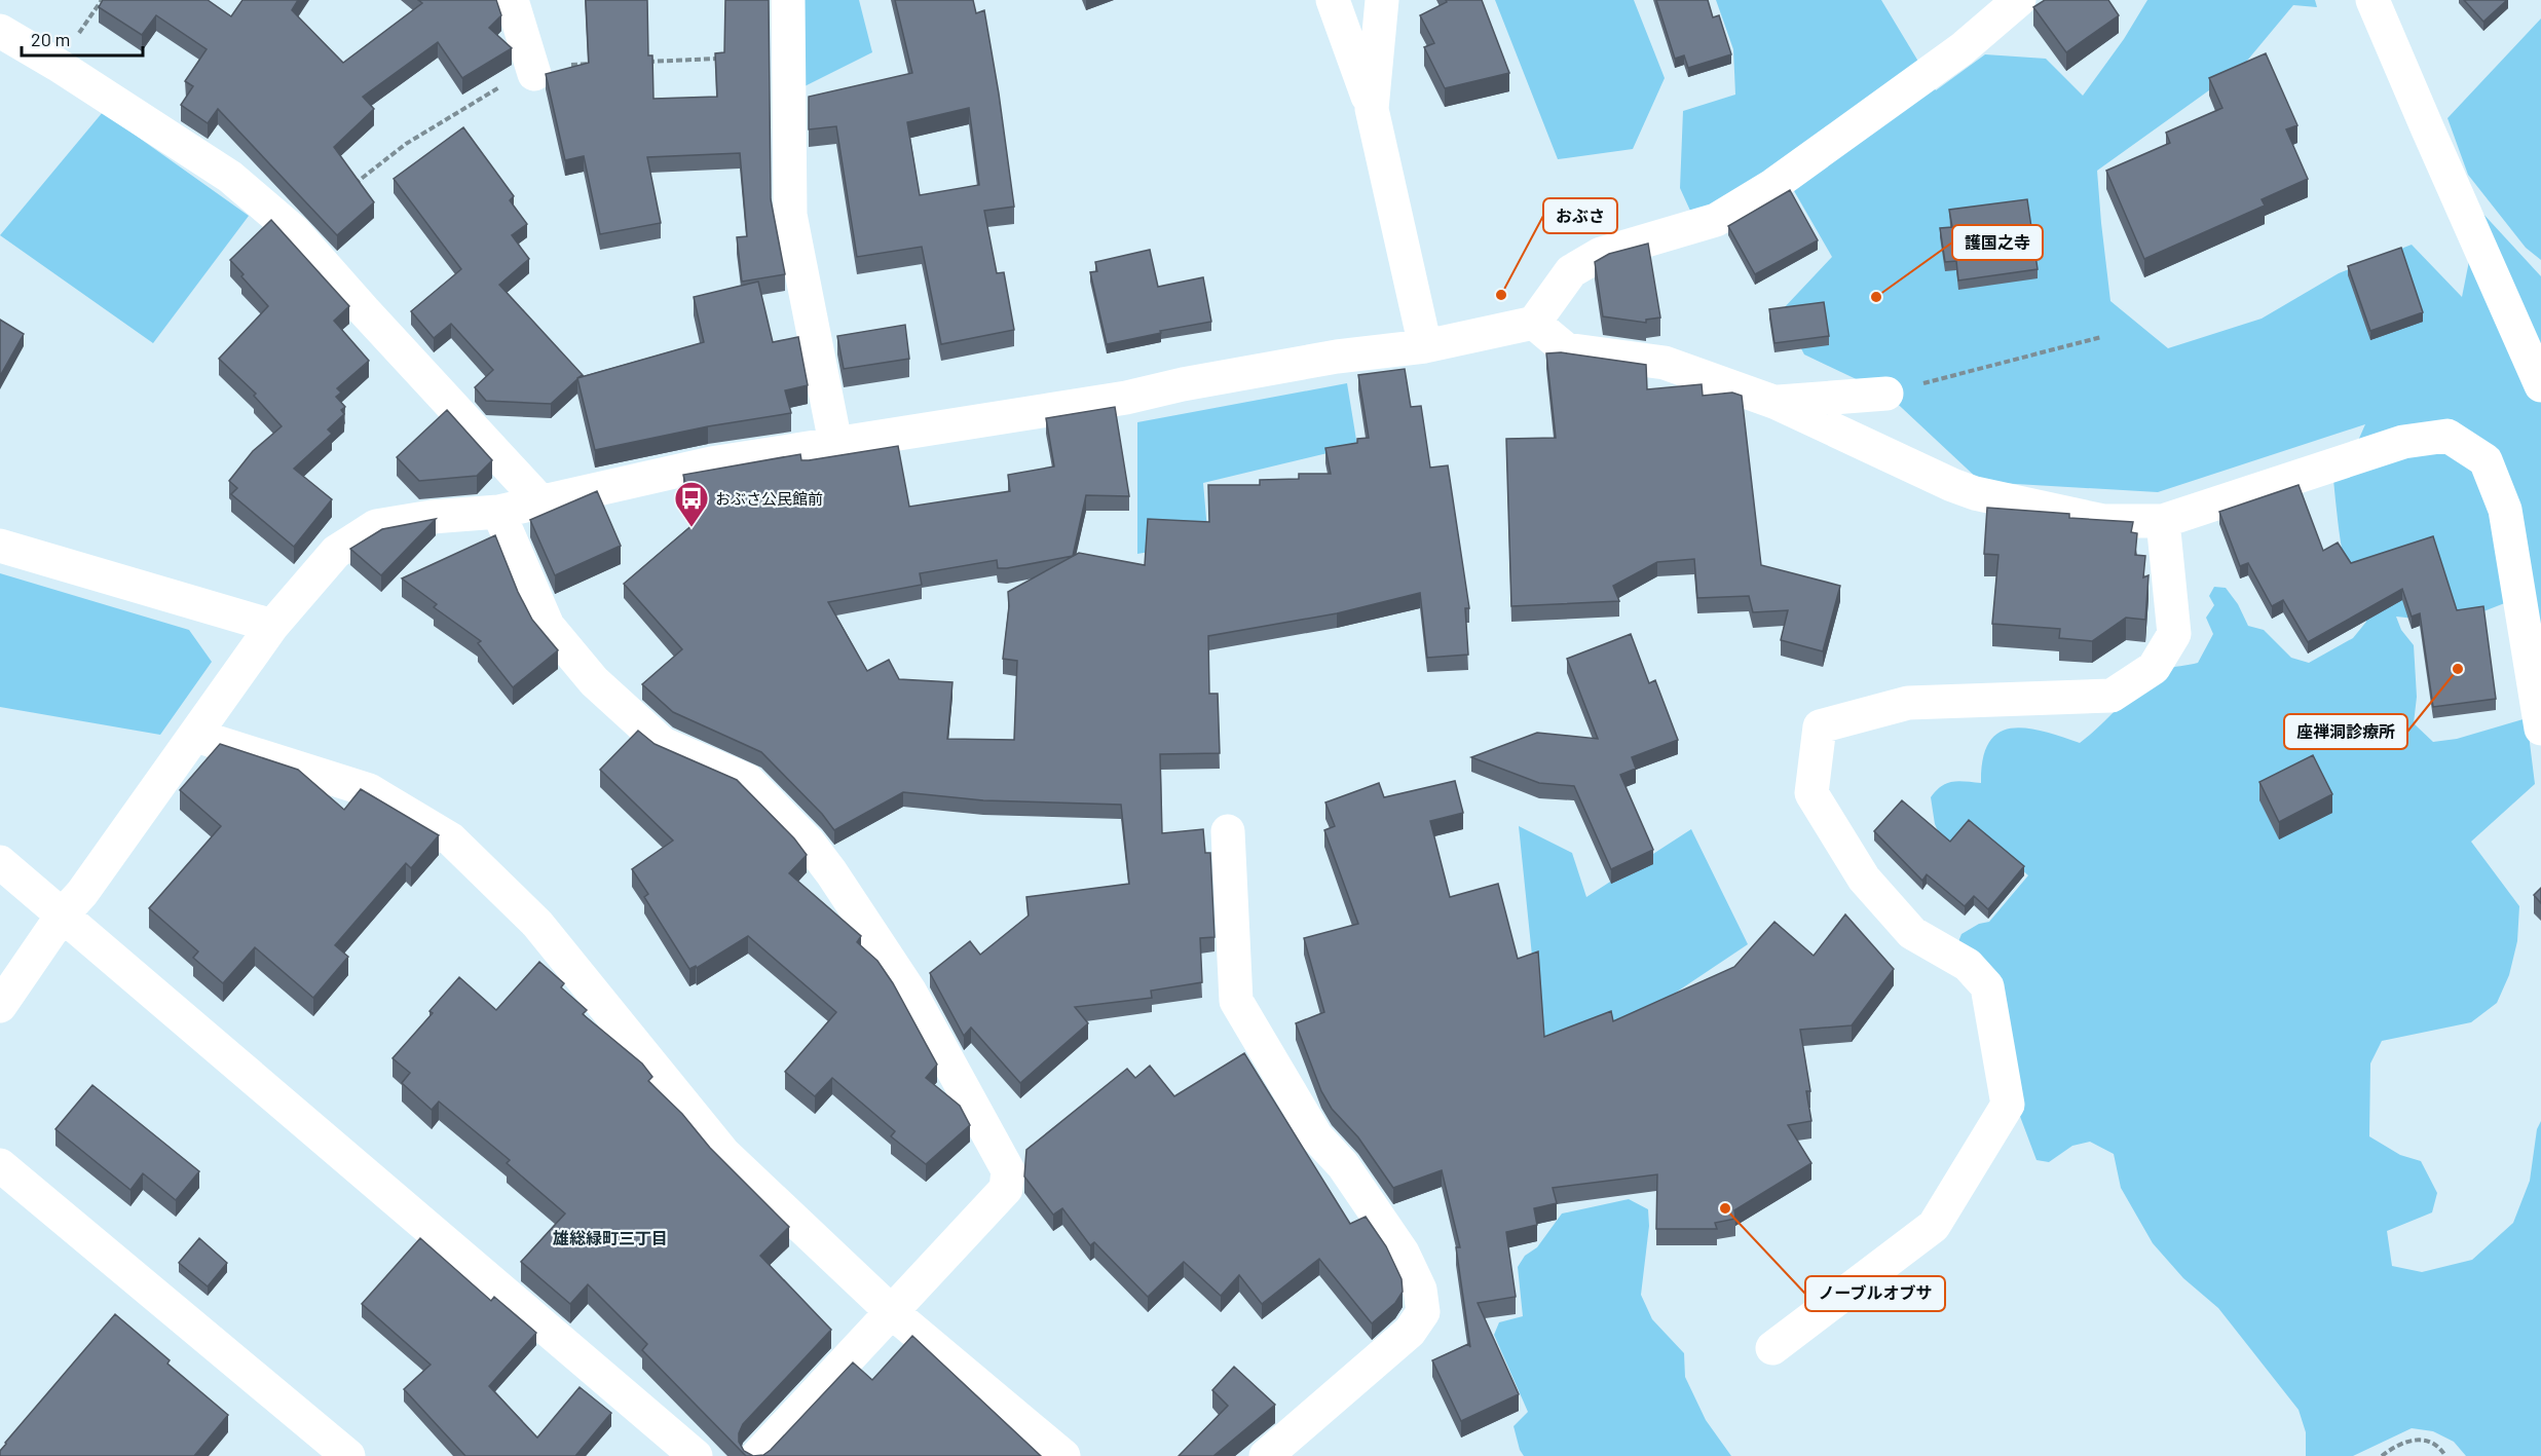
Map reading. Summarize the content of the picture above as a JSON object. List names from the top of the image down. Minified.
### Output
{"districts":["雄総緑町三丁目"],"places":{"other":["おぶさ","護国之寺","座禅洞診療所","ノーブルオブサ"],"bus stop":["おぶさ公民館前"]},"scale_bar":"20 m"}
